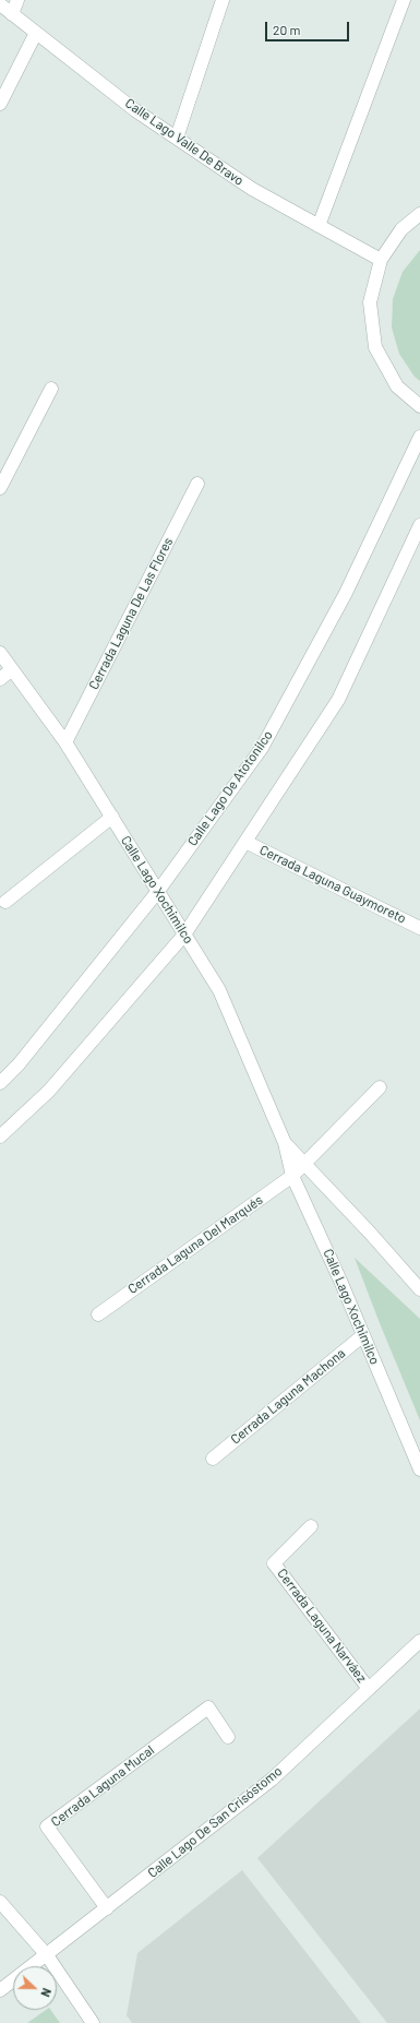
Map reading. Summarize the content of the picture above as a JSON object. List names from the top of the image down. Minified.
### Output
{"streets":{"street":["Calle Lago Valle De Bravo","Cerrada Laguna De Las Flores","Calle Lago De Atotonilco","Cerrada Laguna Guaymoreto","Calle Lago Xochimilco","Cerrada Laguna Del Marqués","Cerrada Laguna Machona","Cerrada Laguna Narváez","Cerrada Laguna Mucal","Calle Lago De San Crisóstomo"]},"crossings":[["Cerrada Laguna De Las Flores","Calle Lago Xochimilco"],["Calle Lago De Atotonilco","Calle Lago Xochimilco"],["Calle Lago Xochimilco","Cerrada Laguna Del Marqués"],["Calle Lago Xochimilco","Cerrada Laguna Machona"],["Cerrada Laguna Narváez","Calle Lago De San Crisóstomo"],["Cerrada Laguna Mucal","Calle Lago De San Crisóstomo"]],"scale_bar":"20 m","north":"right"}
